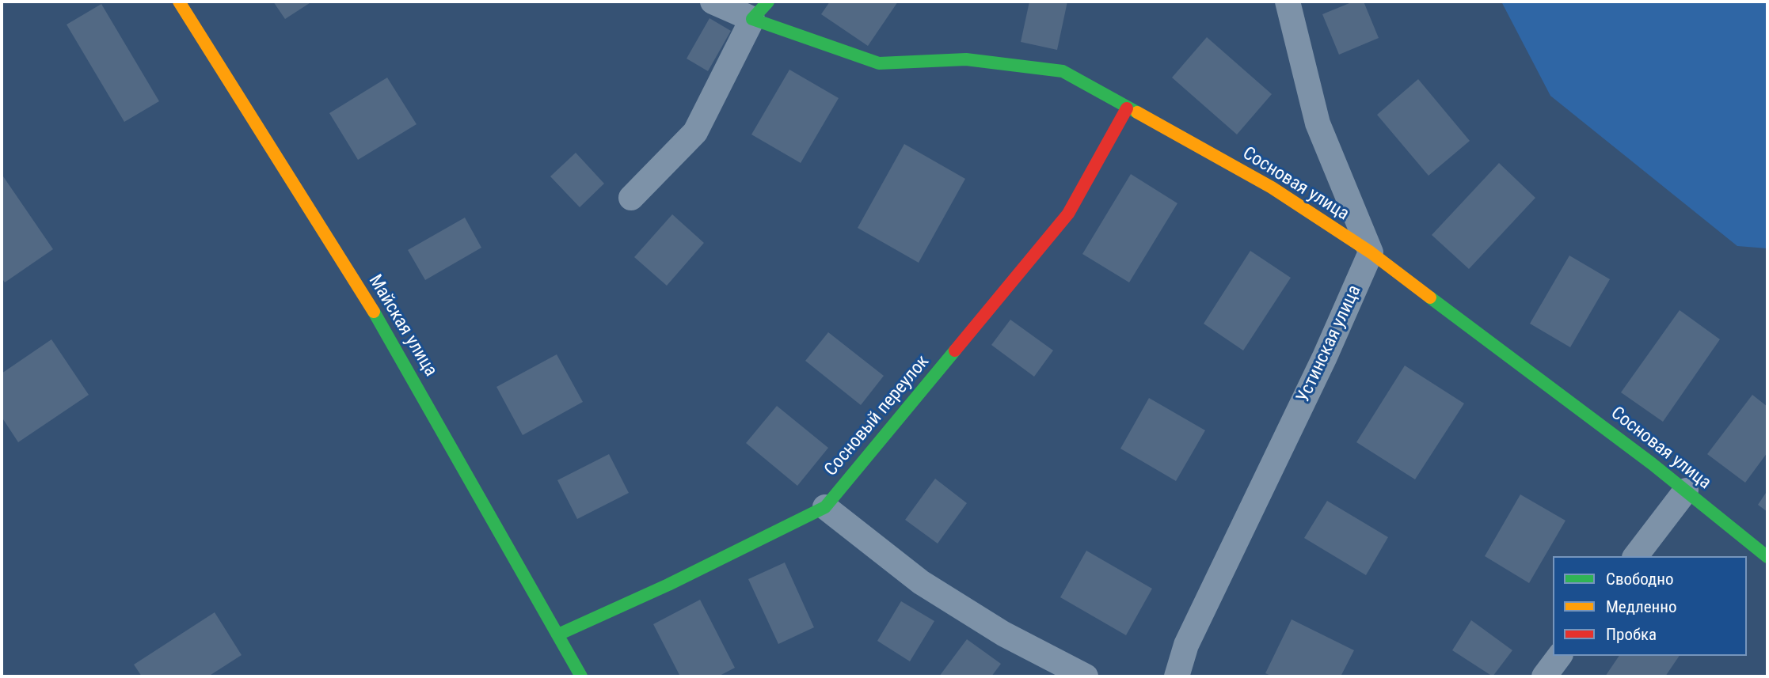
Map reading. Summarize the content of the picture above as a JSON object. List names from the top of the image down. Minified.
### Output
{"streets":{"street":["Сосновая улица","Майская улица","Устинская улица","Сосновый переулок"]},"crossings":[["Сосновая улица","Устинская улица"],["Сосновая улица","Сосновый переулок"],["Майская улица","Сосновый переулок"]],"legend":["Свободно","Медленно","Пробка"]}
